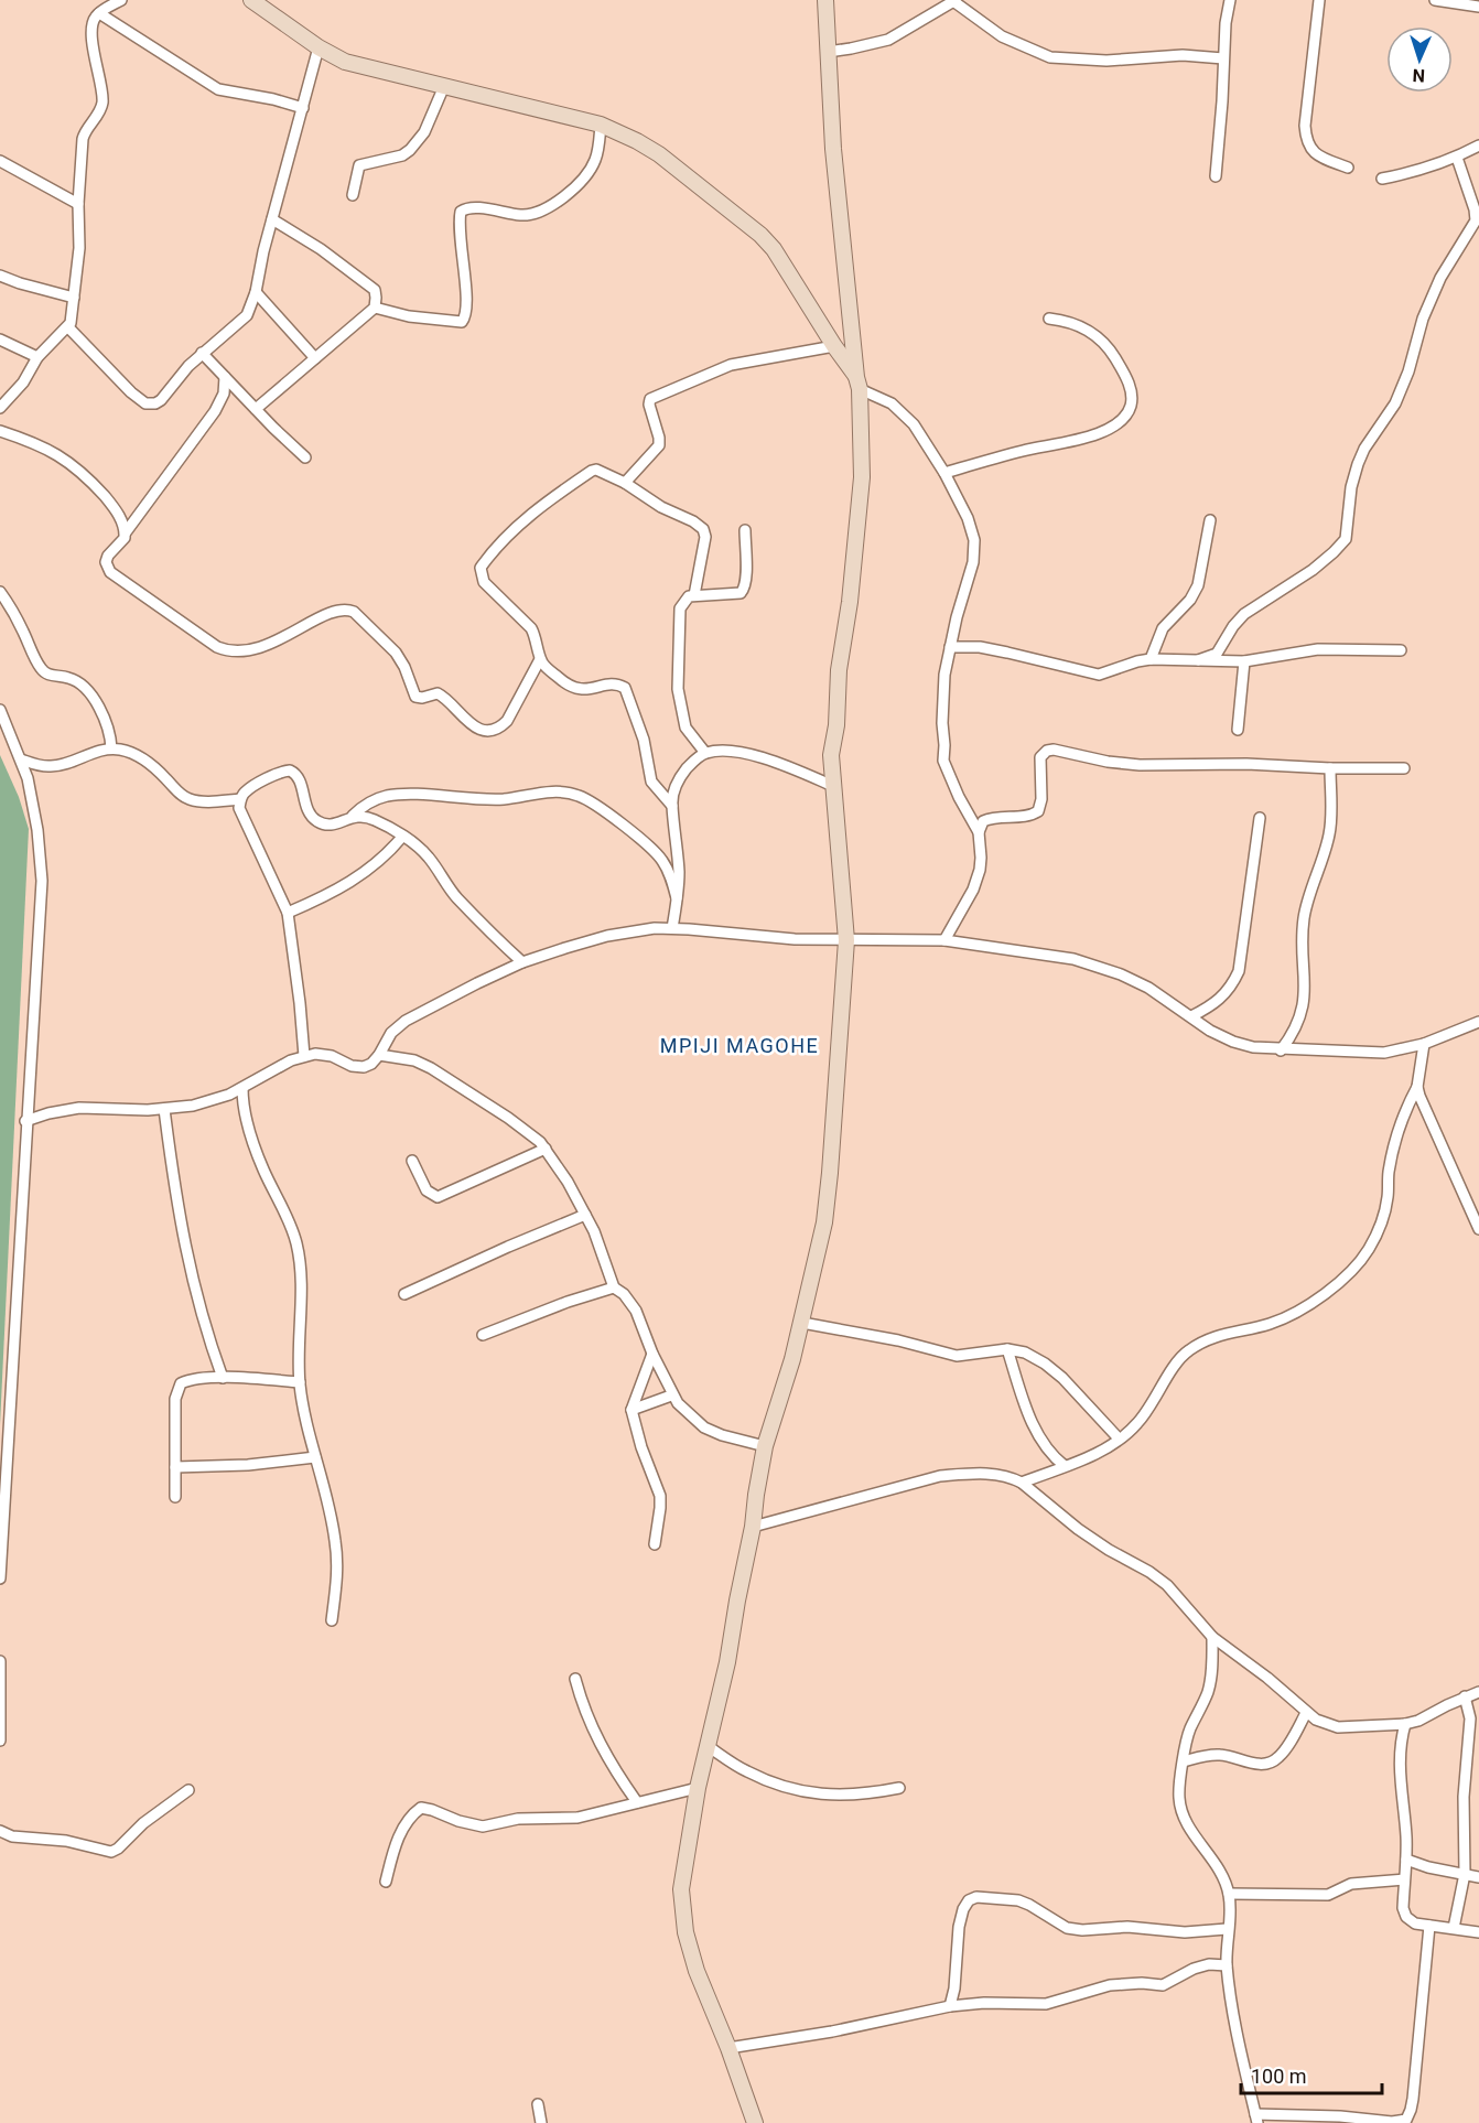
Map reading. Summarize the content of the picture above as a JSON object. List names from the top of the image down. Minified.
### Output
{"districts":["MPIJI MAGOHE"],"scale_bar":"100 m","north":"bottom"}
